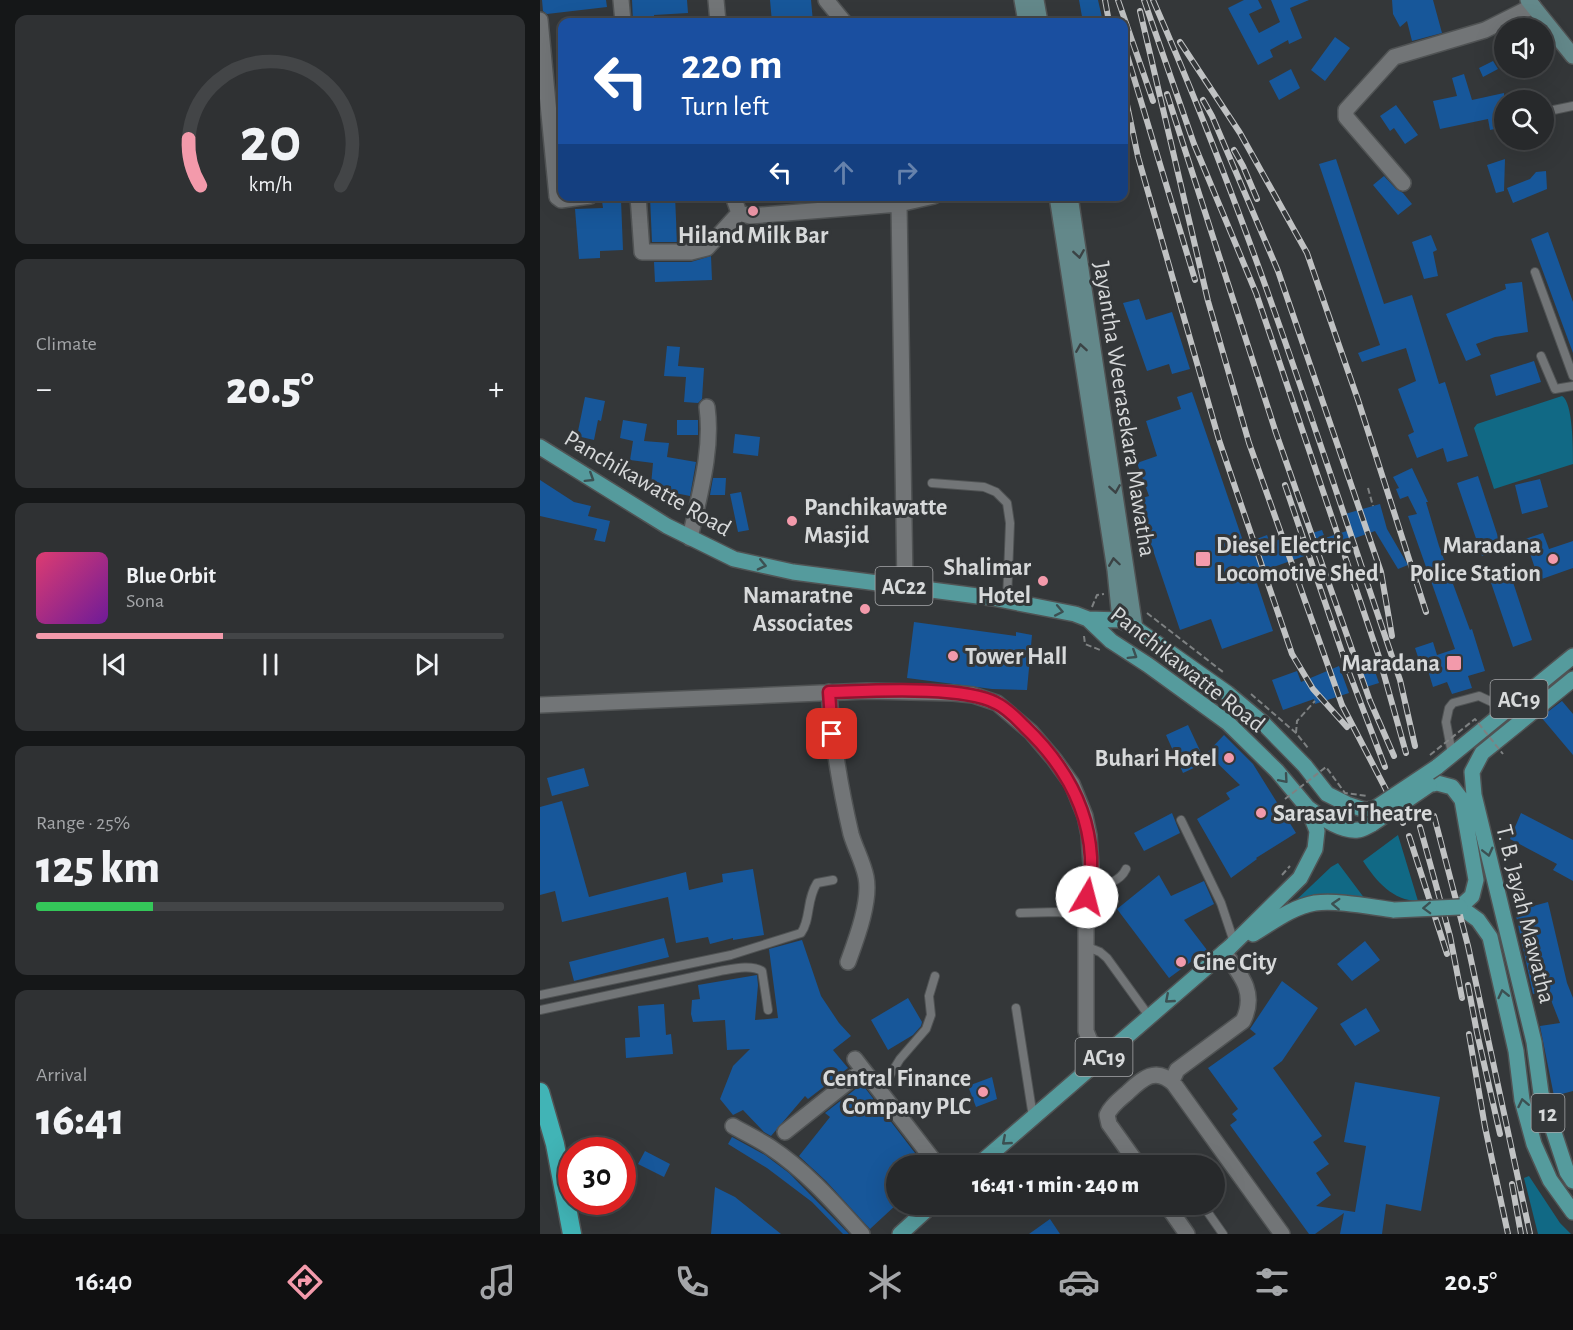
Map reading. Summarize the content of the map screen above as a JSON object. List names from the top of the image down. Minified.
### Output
{"streets":{"main road":["Jayantha Weerasekara Mawatha","Panchikawatte Road","AC22","AC19","T. B. Jayah Mawatha","12"]},"crossings":[["Jayantha Weerasekara Mawatha","Panchikawatte Road"],["Panchikawatte Road","AC19"],["AC19","T. B. Jayah Mawatha"]],"places":{"other":["Hiland Milk Bar","Panchikawatte Masjid","Maradana Police Station","Shalimar Hotel","Namaratne Associates","Tower Hall","Buhari Hotel","Sarasavi Theatre","Cine City","Central Finance Company PLC"],"transit":["Diesel Electric Locomotive Shed","Maradana"]},"page":{"turn":["220 m","Turn left"],"tile":["Climate",["Range · 25%","125 km"],["Arrival","16:41"]],"heat":["−","20.5°","+"],"song":["Blue Orbit","Sona"],"limit":"30","trip":"16:41 · 1 min · 240 m","tabs":["16:40","20.5°"],"gauge":["20","km/h"]}}
